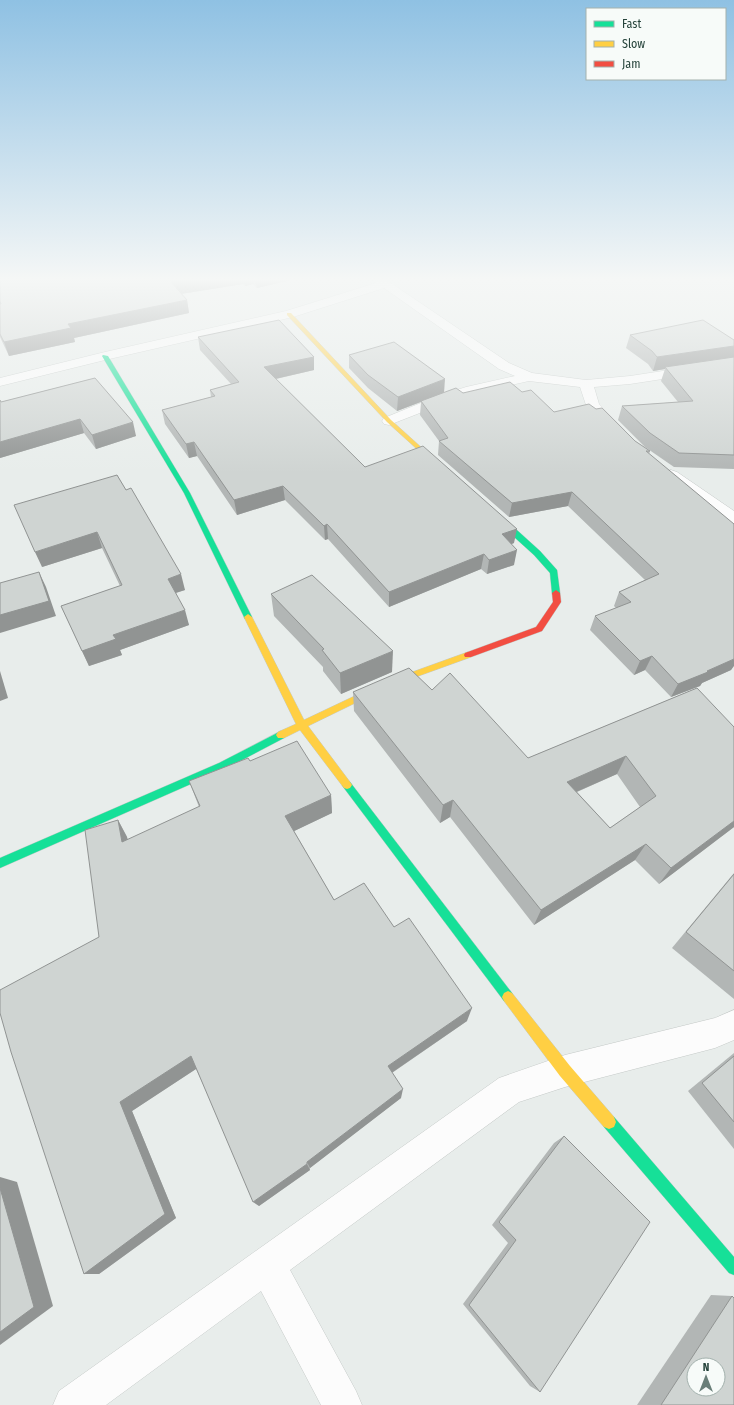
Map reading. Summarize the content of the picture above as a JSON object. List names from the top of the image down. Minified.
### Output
{"legend":["Fast","Slow","Jam"],"north":"top"}
